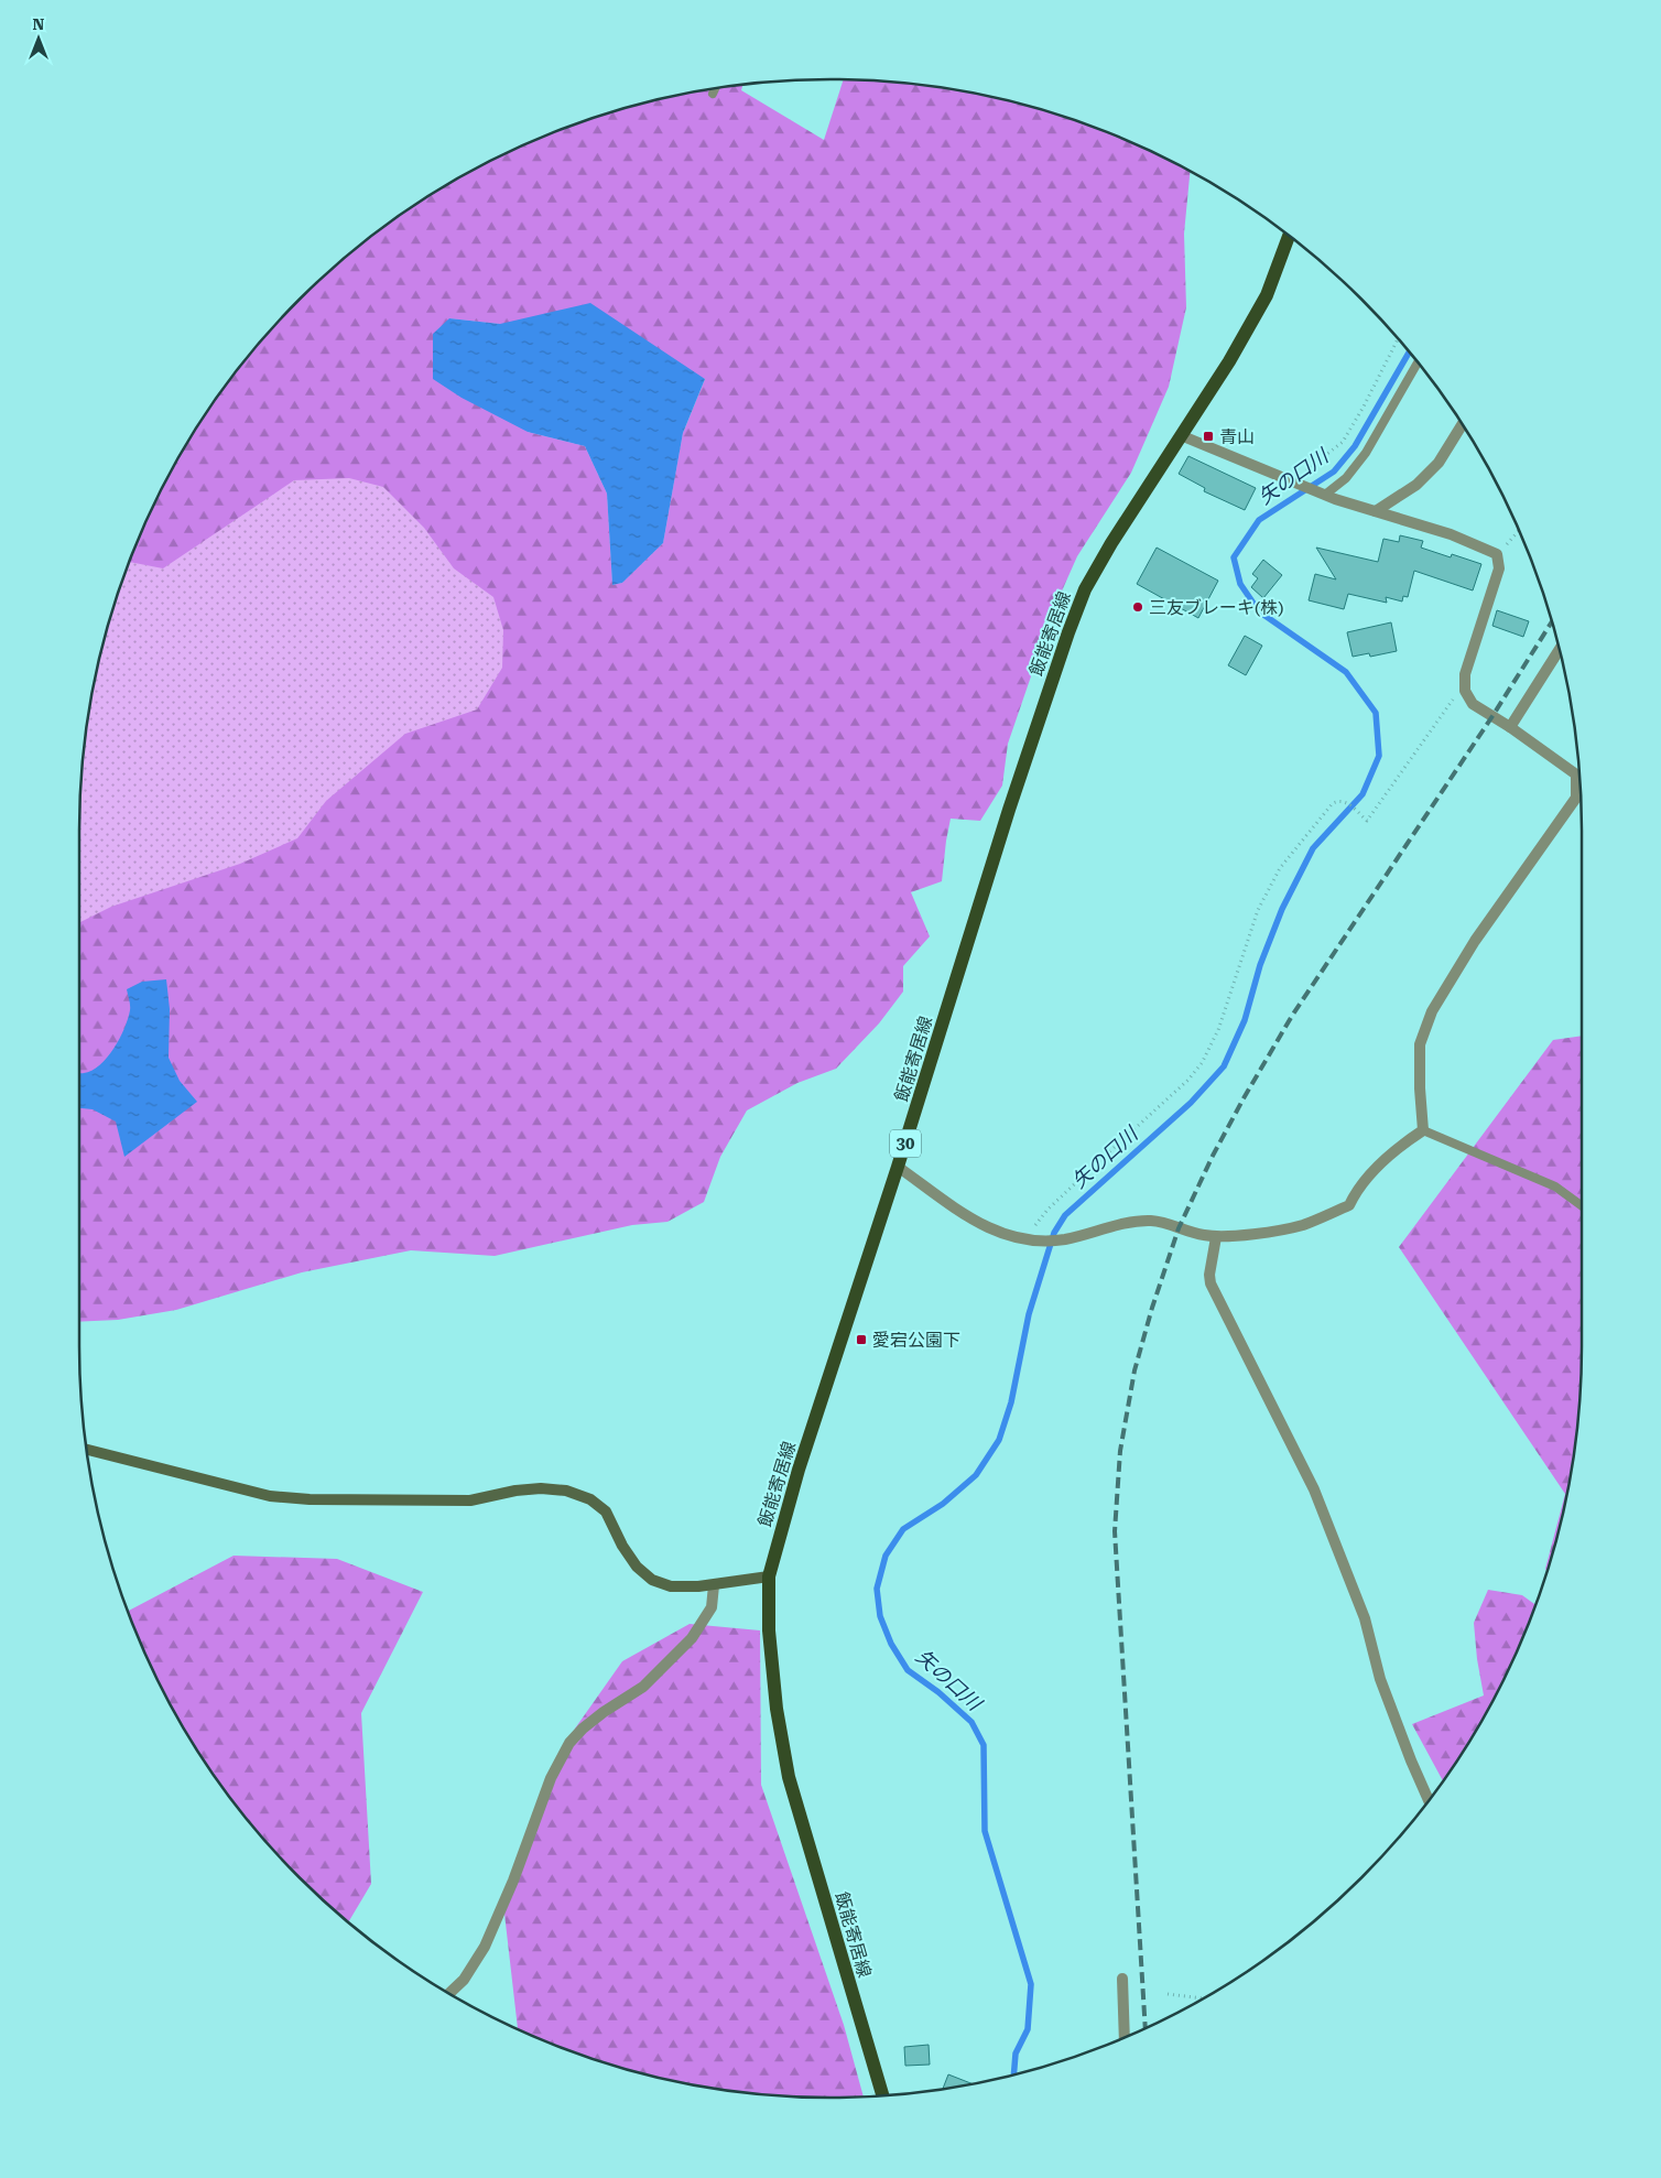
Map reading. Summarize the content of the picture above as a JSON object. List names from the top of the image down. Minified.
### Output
{"streets":{"main road":["飯能寄居線","30"]},"water":["矢の口川"],"places":{"transit":["青山","愛宕公園下"],"other":["三友ブレーキ(株)"]},"north":"top"}
